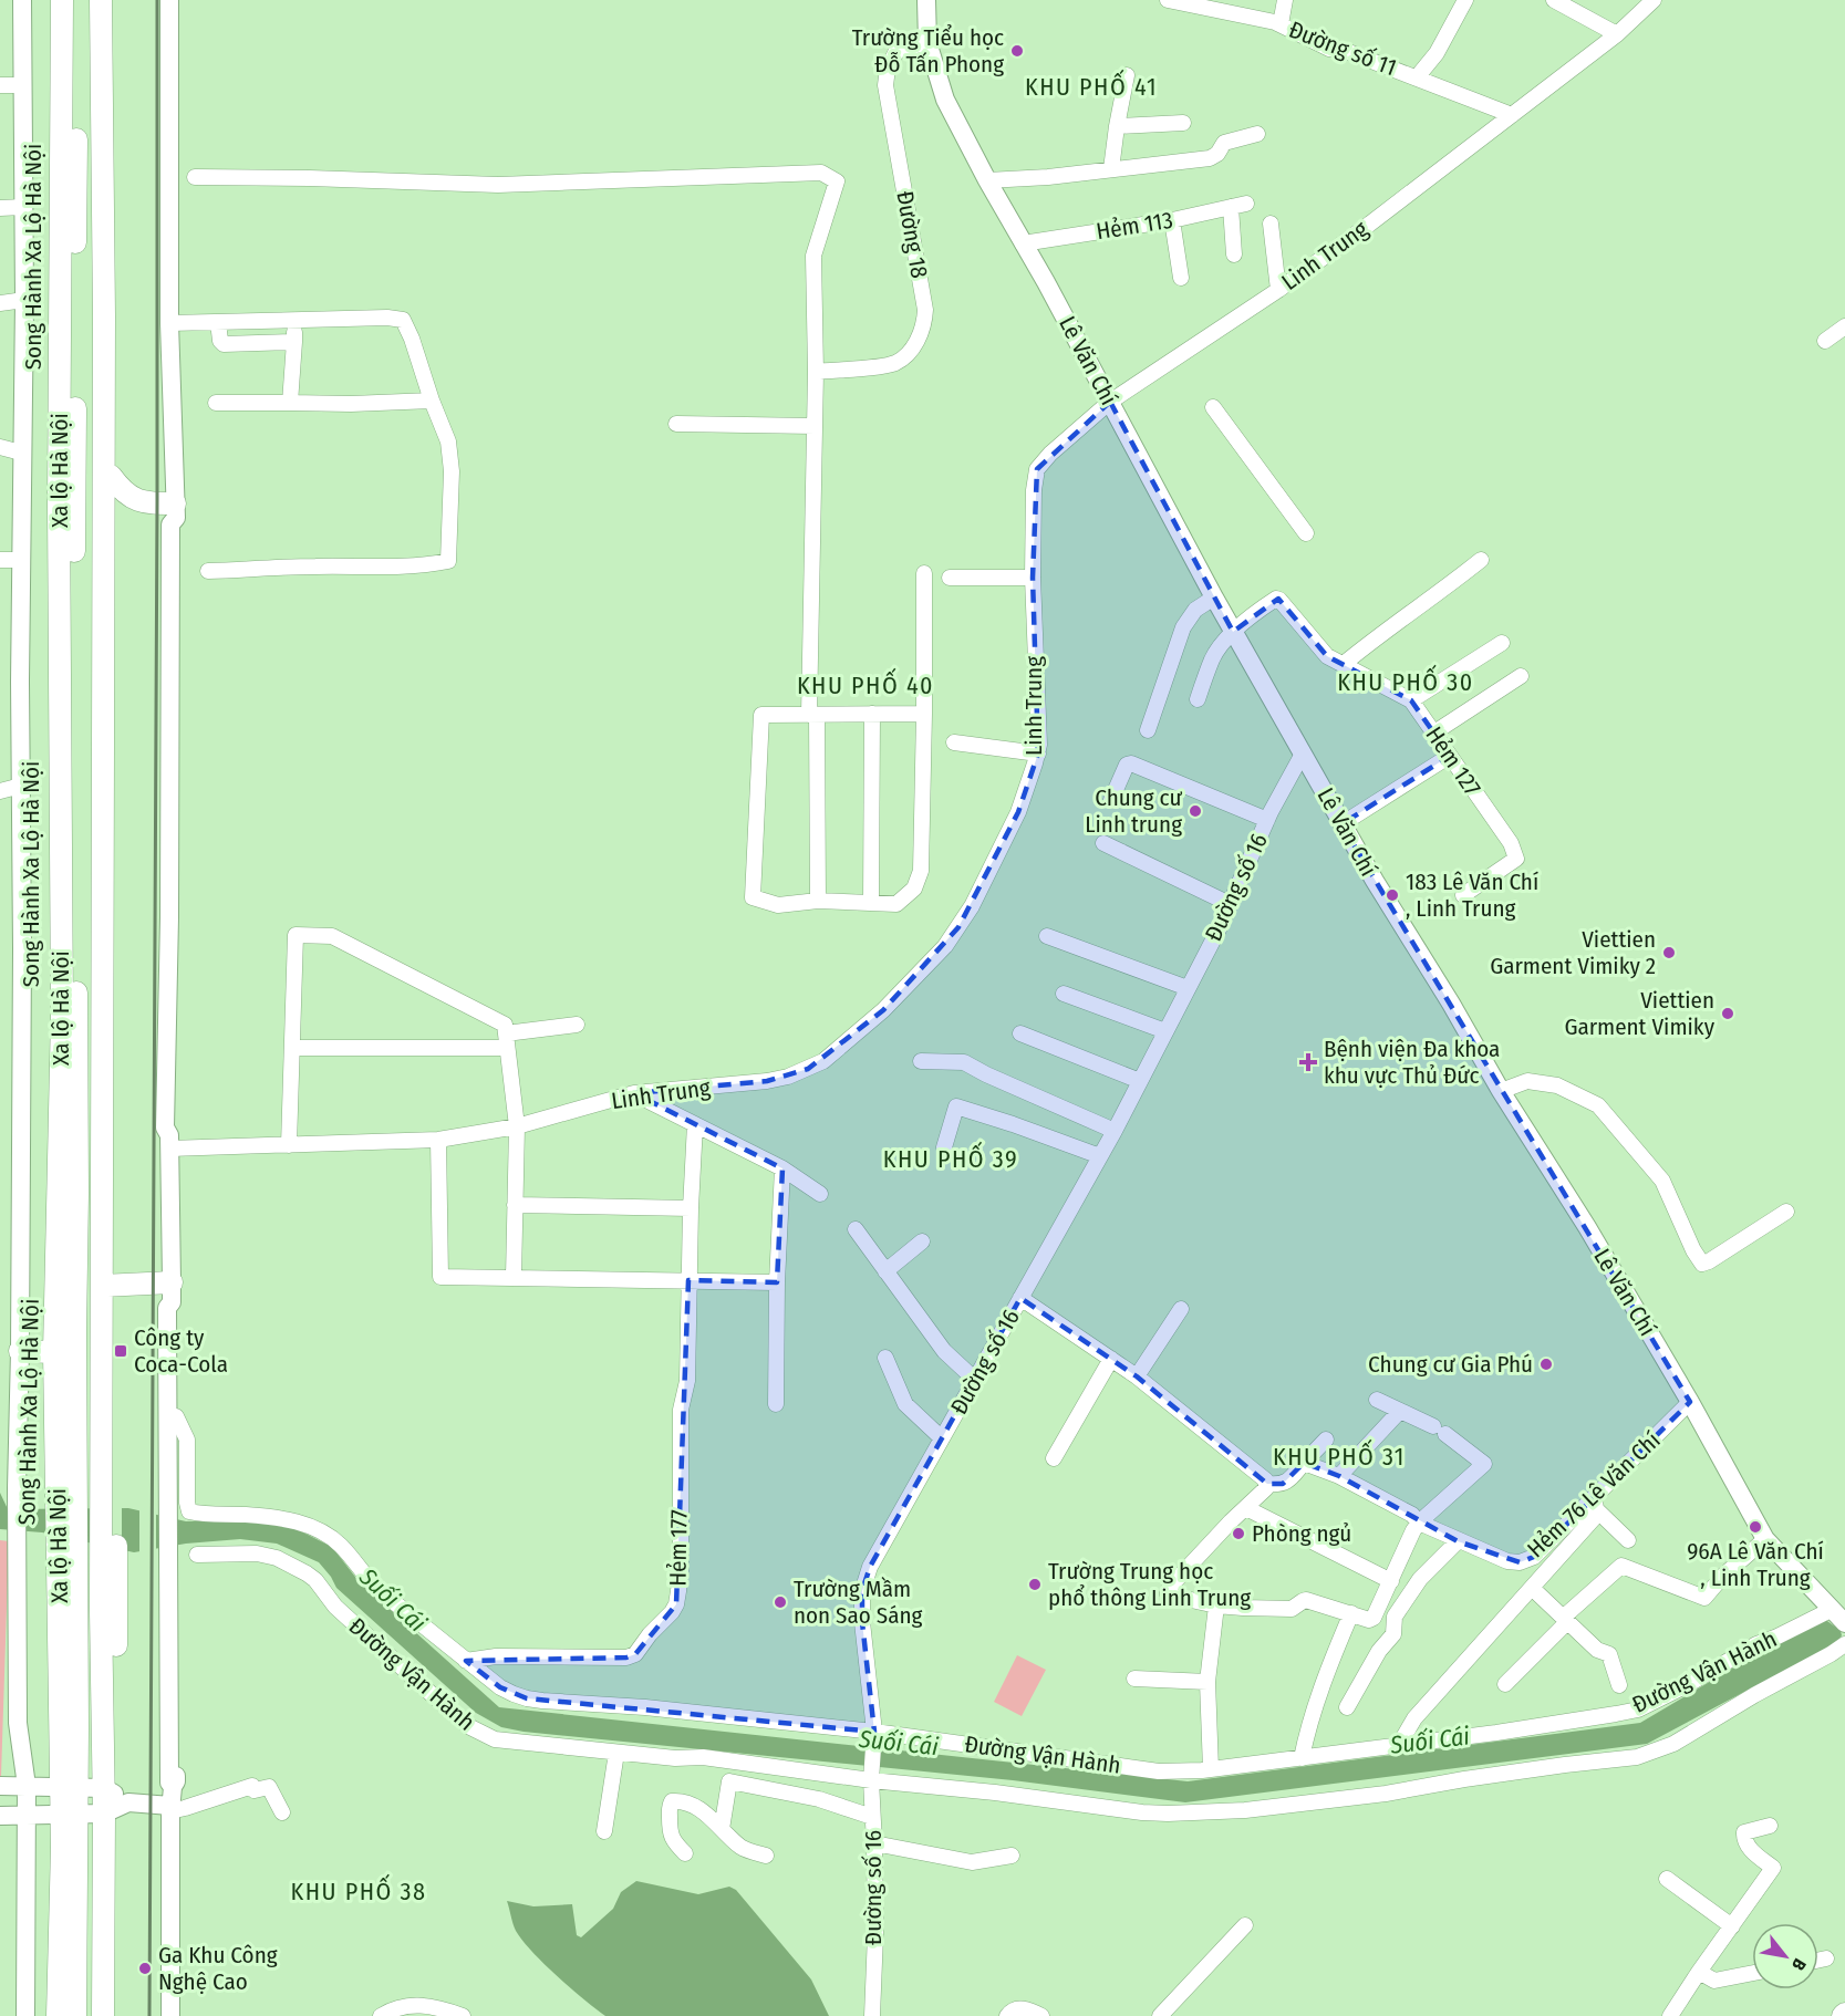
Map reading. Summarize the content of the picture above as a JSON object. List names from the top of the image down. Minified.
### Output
{"streets":{"highway":["Xa lộ Hà Nội"],"main road":["Song Hành Xa Lộ Hà Nội","Lê Văn Chí"],"street":["Đường số 11","Hẻm 113","Đường 18","Linh Trung","Hẻm 127","Đường số 16","Hẻm 76 Lê Văn Chí","Hẻm 177","Đường Vận Hành"]},"crossings":[["Đường số 11","Linh Trung"],["Hẻm 113","Lê Văn Chí"],["Đường 18","Lê Văn Chí"],["Linh Trung","Lê Văn Chí"],["Lê Văn Chí","Hẻm 127"],["Lê Văn Chí","Đường số 16"],["Lê Văn Chí","Hẻm 76 Lê Văn Chí"],["Lê Văn Chí","Đường Vận Hành"],["Đường số 16","Đường Vận Hành"],["Hẻm 177","Đường Vận Hành"]],"districts":["KHU PHỐ 41","KHU PHỐ 30","KHU PHỐ 40","KHU PHỐ 39","KHU PHỐ 31","KHU PHỐ 38"],"water":["Suối Cái"],"places":{"other":["Trường Tiểu học Đỗ Tấn Phong","Chung cư Linh trung","183 Lê Văn Chí , Linh Trung","Viettien Garment Vimiky 2","Viettien Garment Vimiky","Chung cư Gia Phú","96A Lê Văn Chí , Linh Trung","Phòng ngủ","Trường Trung học phổ thông Linh Trung","Trường Mầm non Sao Sáng","Ga Khu Công Nghệ Cao"],"health":["Bệnh viện Đa khoa khu vực Thủ Đức"],"transit":["Công ty Coca-Cola"]},"north":"bottom right"}
